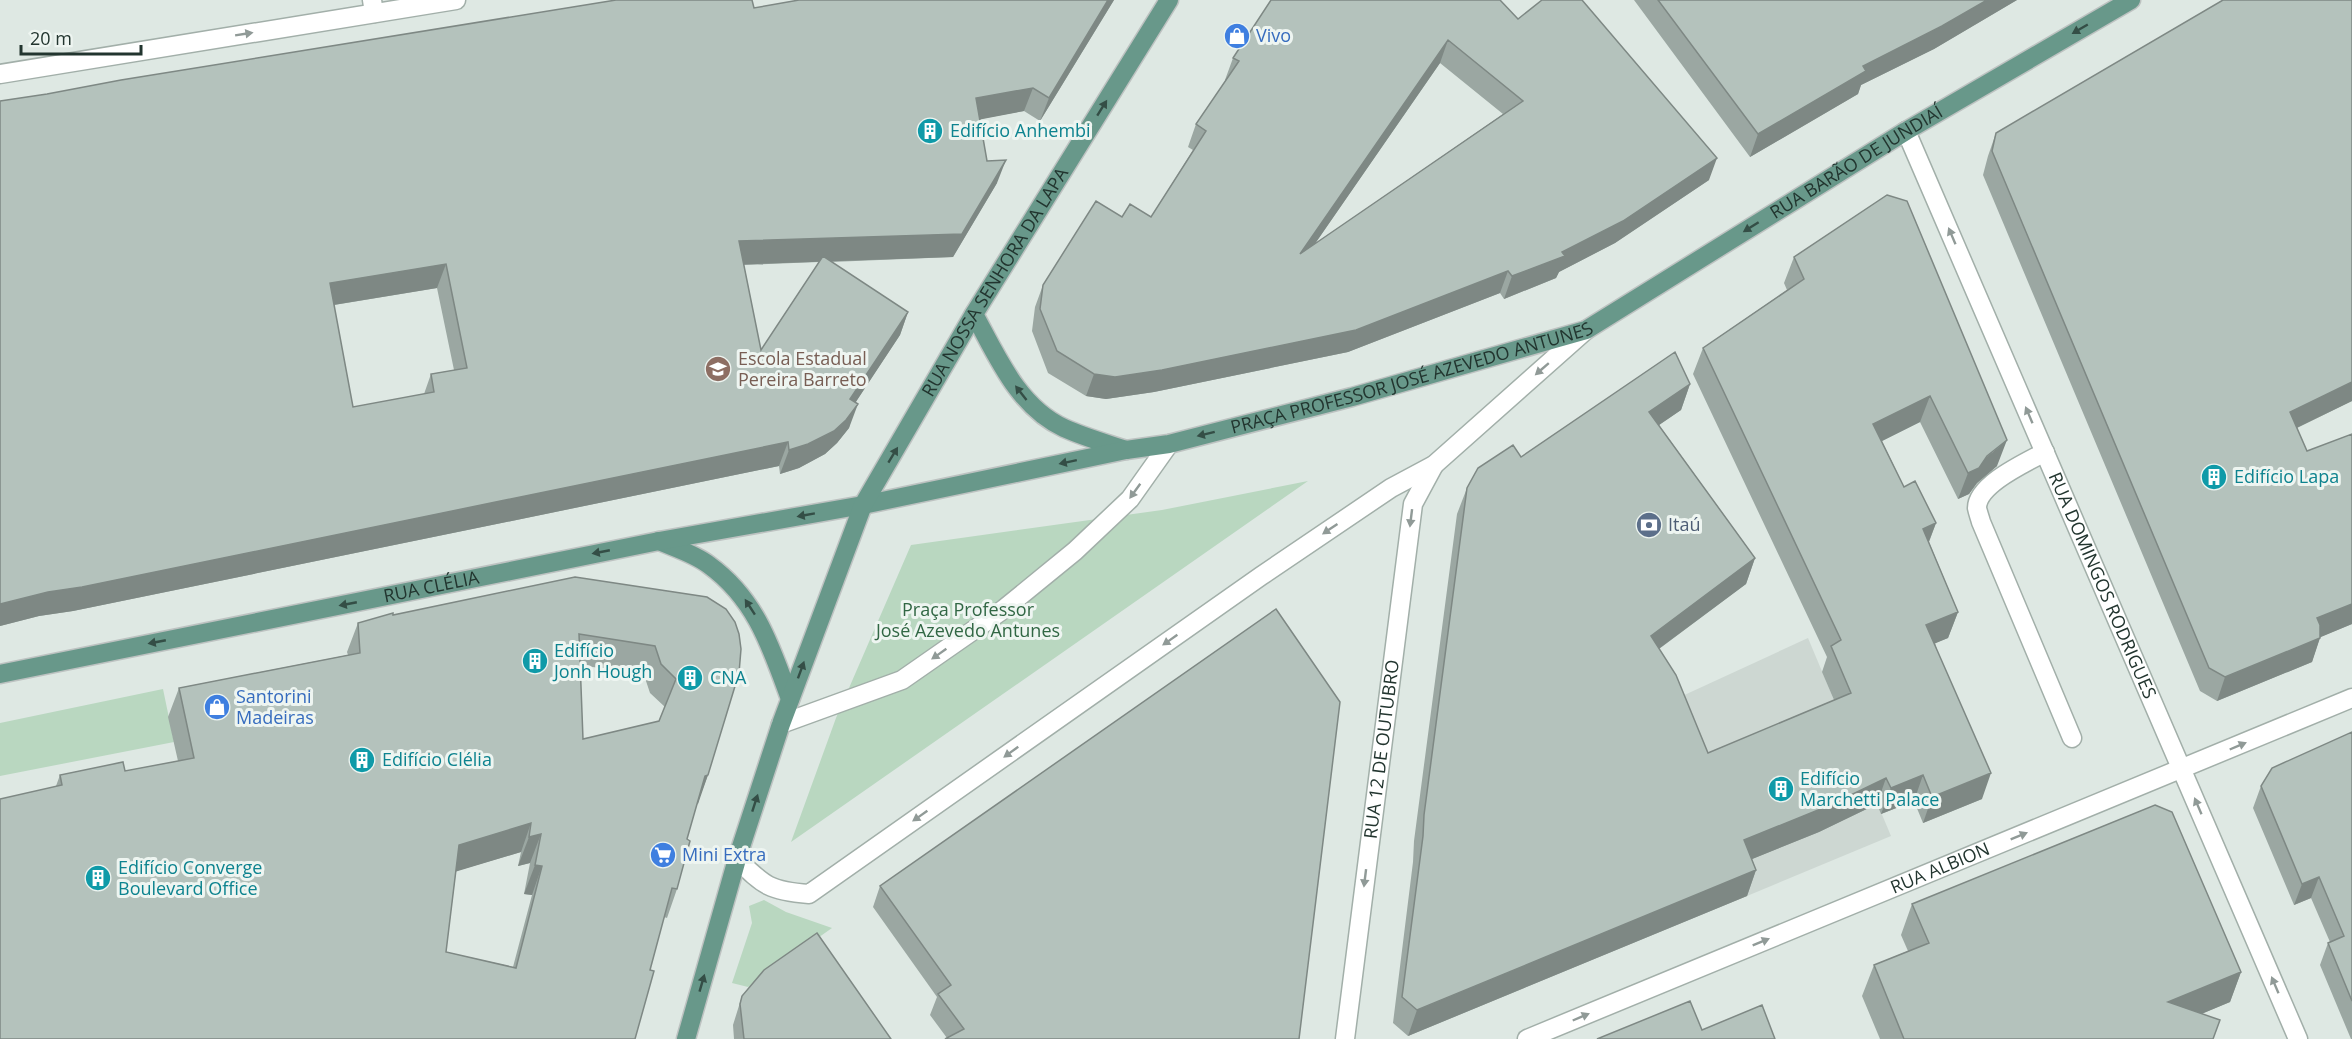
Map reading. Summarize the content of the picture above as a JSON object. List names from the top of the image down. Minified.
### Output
{"streets":{"main road":["RUA BARÃO DE JUNDIAÍ","RUA NOSSA SENHORA DA LAPA","PRAÇA PROFESSOR JOSÉ AZEVEDO ANTUNES","RUA CLÉLIA"],"street":["RUA DOMINGOS RODRIGUES","RUA 12 DE OUTUBRO","RUA ALBION"]},"crossings":[["RUA BARÃO DE JUNDIAÍ","PRAÇA PROFESSOR JOSÉ AZEVEDO ANTUNES"],["RUA BARÃO DE JUNDIAÍ","RUA DOMINGOS RODRIGUES"],["RUA NOSSA SENHORA DA LAPA","PRAÇA PROFESSOR JOSÉ AZEVEDO ANTUNES"],["RUA NOSSA SENHORA DA LAPA","RUA CLÉLIA"],["PRAÇA PROFESSOR JOSÉ AZEVEDO ANTUNES","RUA CLÉLIA"],["PRAÇA PROFESSOR JOSÉ AZEVEDO ANTUNES","RUA 12 DE OUTUBRO"],["RUA DOMINGOS RODRIGUES","RUA ALBION"]],"one_way":["RUA BARÃO DE JUNDIAÍ","RUA NOSSA SENHORA DA LAPA","PRAÇA PROFESSOR JOSÉ AZEVEDO ANTUNES","RUA DOMINGOS RODRIGUES","RUA CLÉLIA","RUA 12 DE OUTUBRO","RUA ALBION"],"parks":["Praça Professor José Azevedo Antunes"],"places":{"shop":["Vivo","Santorini Madeiras"],"building":["Edifício Anhembi","Edifício Lapa","Edifício Jonh Hough","CNA","Edifício Clélia","Edifício Marchetti Palace","Edifício Converge Boulevard Office"],"school or university":["Escola Estadual Pereira Barreto"],"bank":["Itaú"],"supermarket":["Mini Extra"]},"scale_bar":"20 m"}
